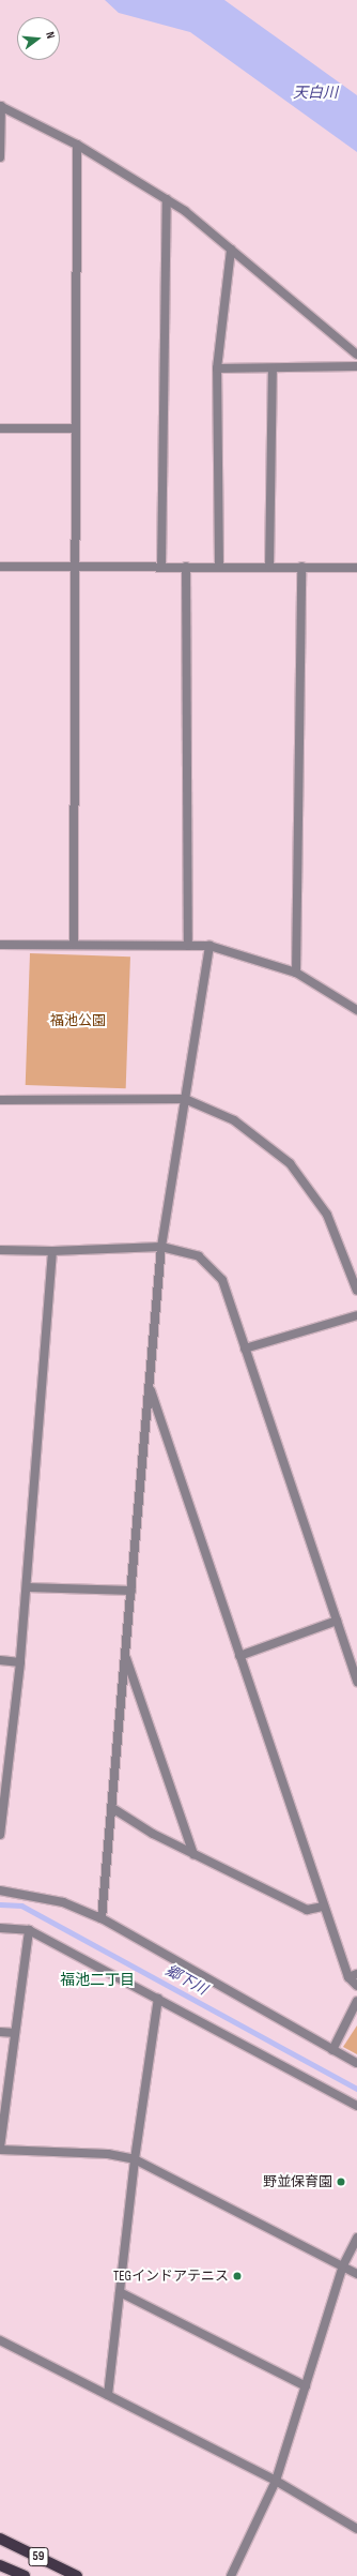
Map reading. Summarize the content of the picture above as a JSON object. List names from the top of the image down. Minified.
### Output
{"streets":{"main road":["59"]},"districts":["福池二丁目"],"water":["天白川","郷下川"],"parks":["福池公園"],"places":["野並保育園","TEGインドアテニス"],"north":"right"}
